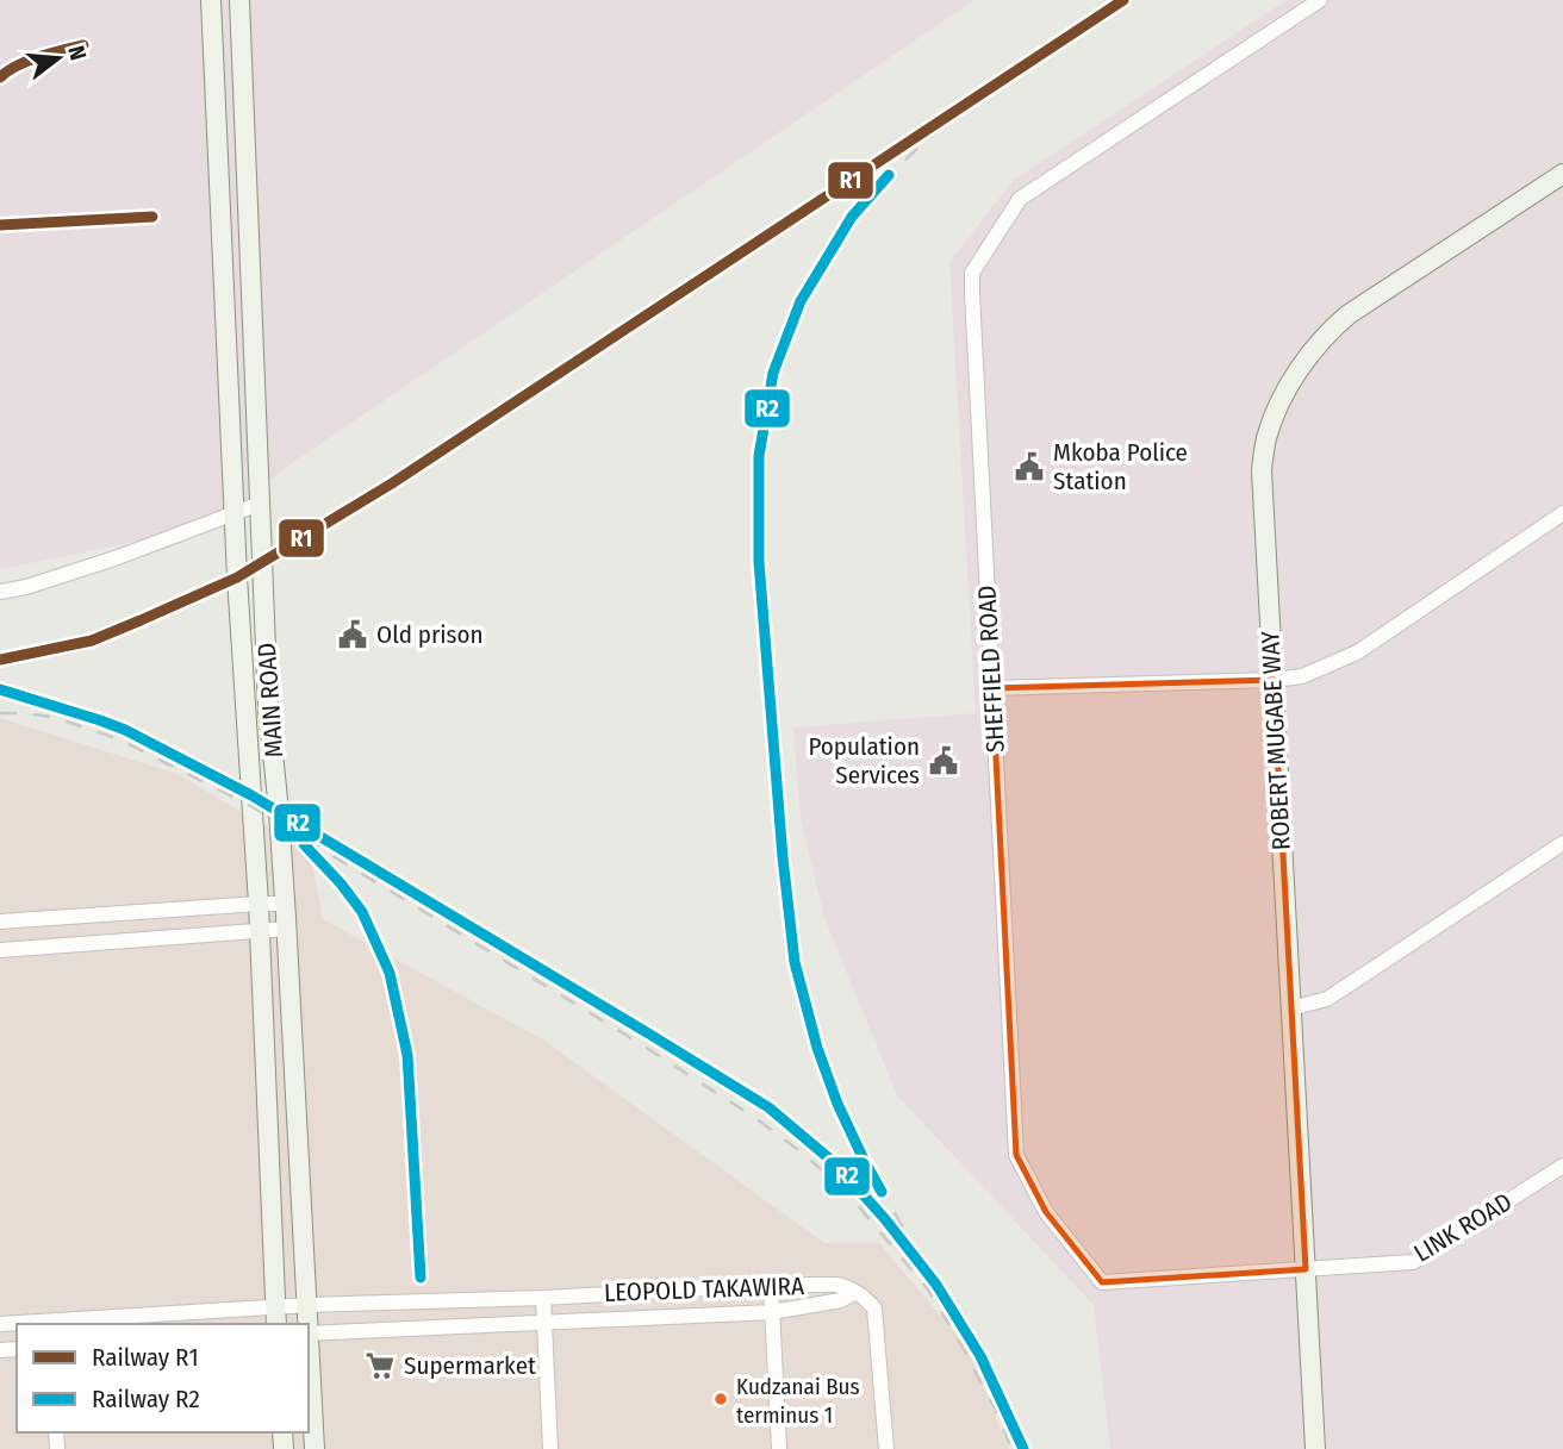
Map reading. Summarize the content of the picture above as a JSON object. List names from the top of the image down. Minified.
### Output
{"streets":{"main road":["MAIN ROAD","ROBERT MUGABE WAY"],"street":["SHEFFIELD ROAD","LINK ROAD","LEOPOLD TAKAWIRA"]},"crossings":[["SHEFFIELD ROAD","ROBERT MUGABE WAY"],["SHEFFIELD ROAD","LINK ROAD"],["MAIN ROAD","LEOPOLD TAKAWIRA"],["ROBERT MUGABE WAY","LINK ROAD"]],"places":{"public building":["Mkoba Police Station","Old prison","Population Services"],"supermarket":["Supermarket"],"other":["Kudzanai Bus terminus 1"]},"lines":["rail line R1","rail line R2"],"legend":["Railway R1","Railway R2"],"north":"right"}
